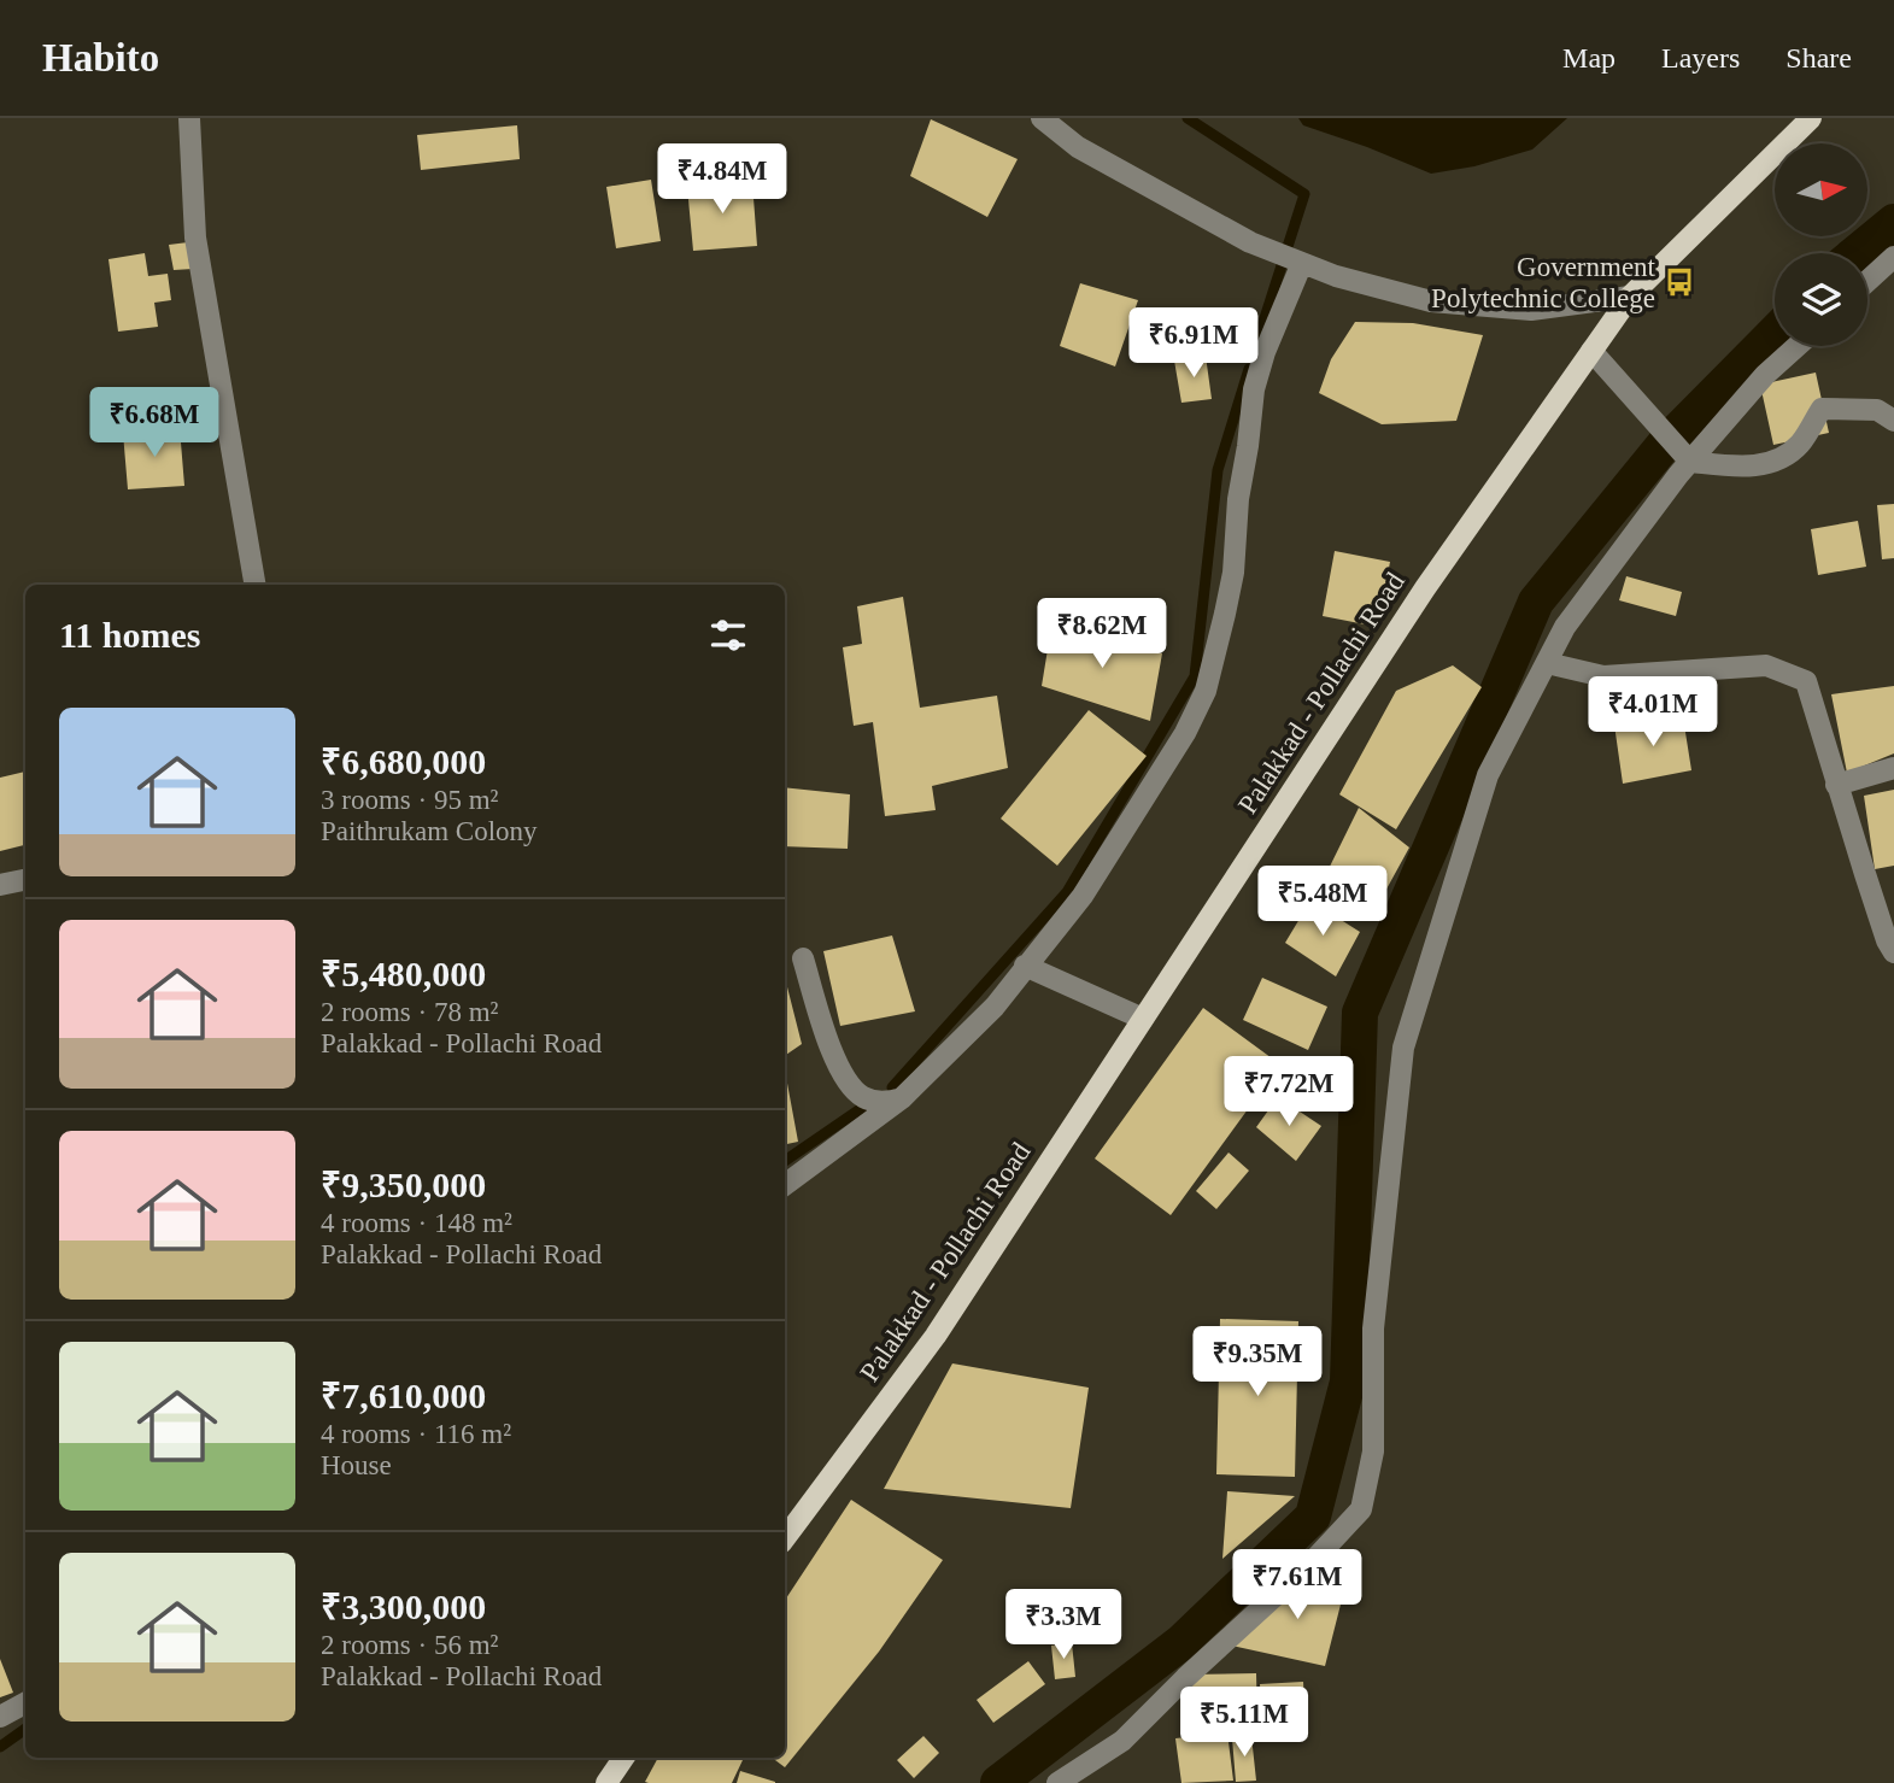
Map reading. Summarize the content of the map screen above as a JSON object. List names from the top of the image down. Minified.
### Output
{"streets":{"main road":["Palakkad - Pollachi Road"]},"places":{"bus stop":["Government Polytechnic College"]},"north":"right","page":{"header":"Habito","nav":["Map","Layers","Share"],"price":["₹4.84M","₹6.91M","₹6.68M","₹8.62M","₹4.01M","₹5.48M","₹7.72M","₹9.35M","₹7.61M","₹3.3M","₹5.11M"],"heading":"11 homes","list":[{"name":"₹6,680,000","note":"3 rooms · 95 m² · Paithrukam Colony"},{"name":"₹5,480,000","note":"2 rooms · 78 m² · Palakkad - Pollachi Road"},{"name":"₹9,350,000","note":"4 rooms · 148 m² · Palakkad - Pollachi Road"},{"name":"₹7,610,000","note":"4 rooms · 116 m² · House"},{"name":"₹3,300,000","note":"2 rooms · 56 m² · Palakkad - Pollachi Road"}]}}
